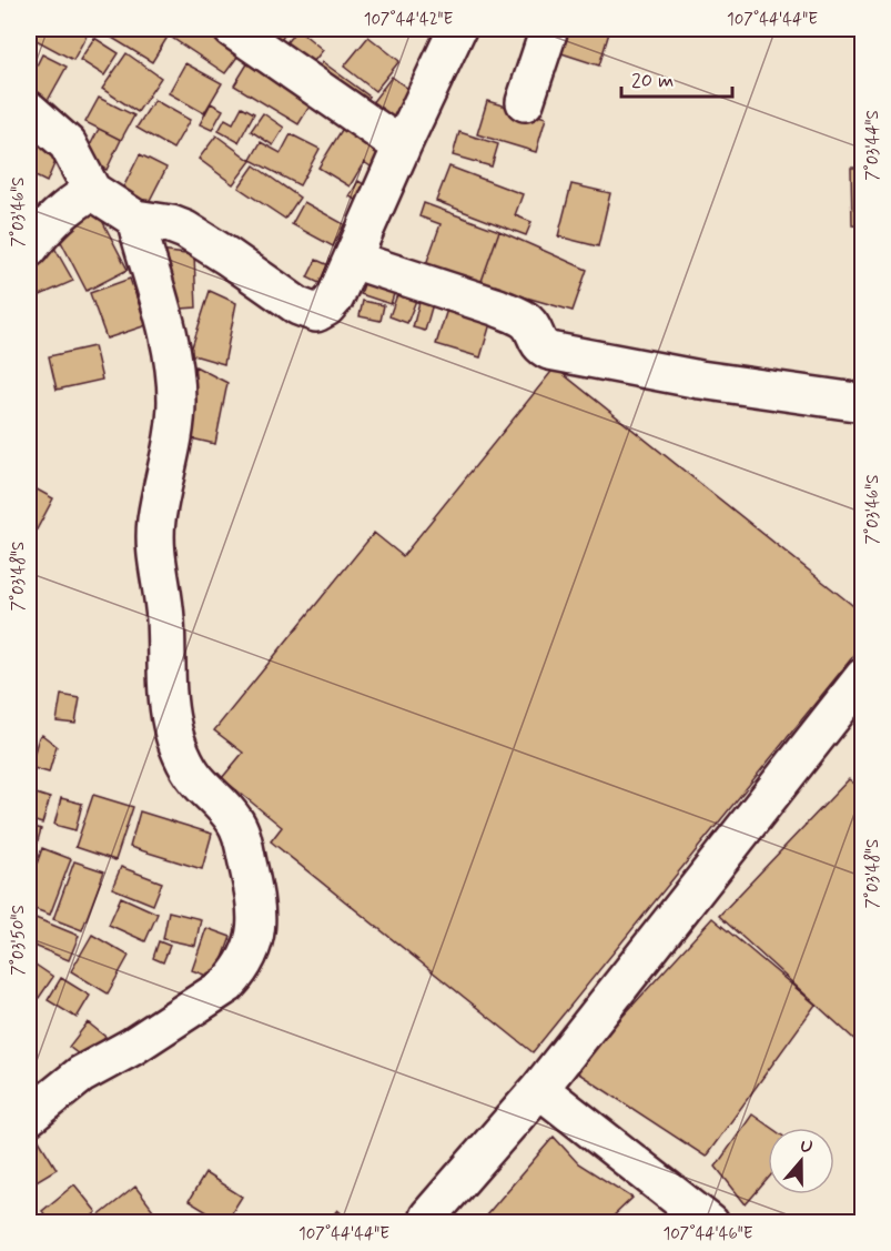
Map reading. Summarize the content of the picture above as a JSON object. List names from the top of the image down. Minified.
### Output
{"scale_bar":"20 m","north":"top","coordinates":["107°44'42\"E","107°44'44\"E","7°03'44\"S","7°03'46\"S","7°03'48\"S","7°03'50\"S","107°44'46\"E"]}
